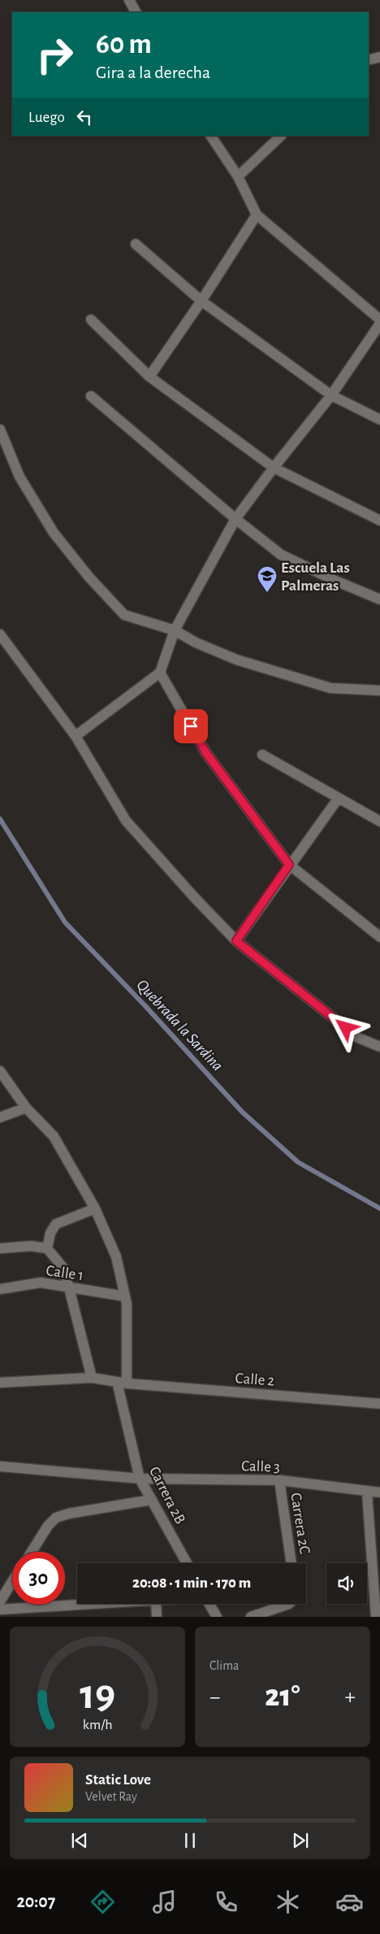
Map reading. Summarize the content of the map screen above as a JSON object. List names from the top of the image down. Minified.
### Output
{"streets":{"street":["Calle 1","Calle 2","Calle 3","Carrera 2B","Carrera 2C"]},"crossings":[["Calle 1","Carrera 2B"],["Calle 2","Carrera 2B"],["Calle 3","Carrera 2B"],["Calle 3","Carrera 2C"]],"water":["Quebrada la Sardina"],"places":{"school or university":["Escuela Las Palmeras"]},"page":{"turn":["60 m","Gira a la derecha"],"then":"Luego","limit":"30","trip":"20:08 · 1 min · 170 m","tile":"Clima","heat":["−","21°","+"],"song":["Static Love","Velvet Ray"],"tabs":"20:07","gauge":["19","km/h"]}}
